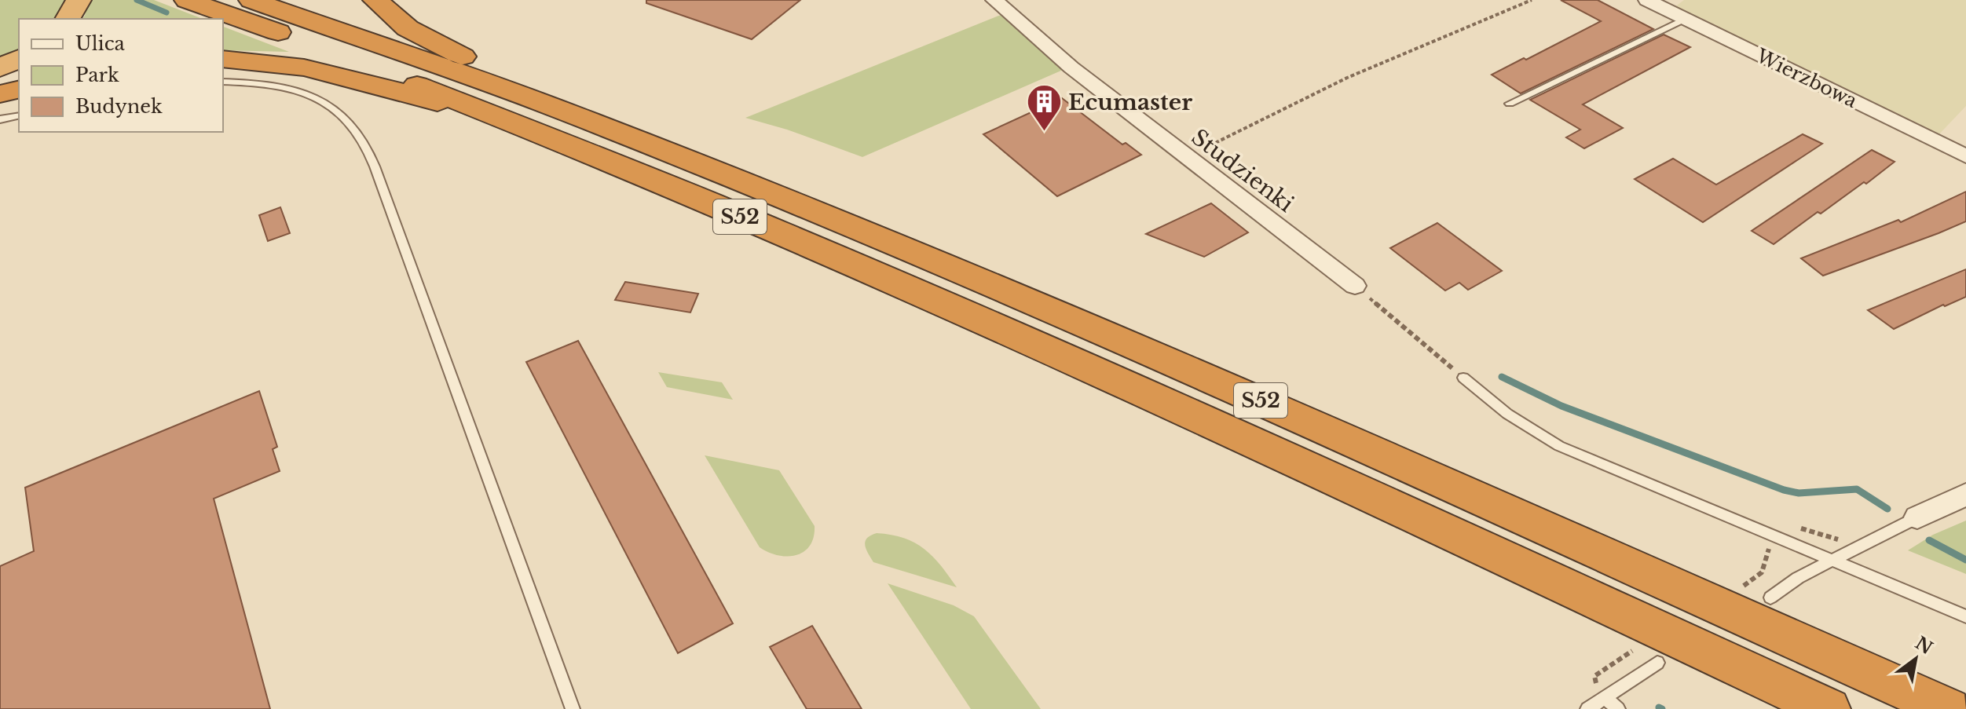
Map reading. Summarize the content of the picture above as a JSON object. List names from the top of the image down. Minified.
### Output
{"streets":{"highway":["S52"],"street":["Wierzbowa","Studzienki"]},"places":{"building":["Ecumaster"]},"legend":["Ulica","Park","Budynek"],"north":"top right"}
